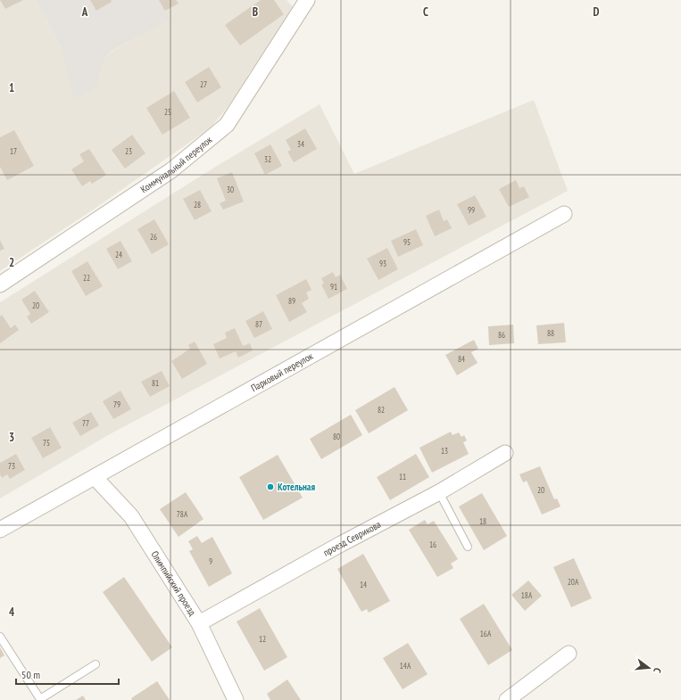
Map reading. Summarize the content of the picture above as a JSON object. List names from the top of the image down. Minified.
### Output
{"streets":{"street":["Коммунальный переулок","Парковый переулок","проезд Севрикова","Олимпийский проезд"]},"crossings":[["Парковый переулок","Олимпийский проезд"],["проезд Севрикова","Олимпийский проезд"]],"places":["Котельная"],"house_numbers":["27","25","34","17","23","32","30","28","99","26","95","24","93","22","91","89","20","87","88","86","84","81","79","82","77","80","75","13","73","11","20","78А","18","16","9","20А","14","18А","16А","12","14А"],"scale_bar":"50 m","north":"right","grid":{"columns":["A","B","C","D"],"rows":["1","2","3","4"]}}
